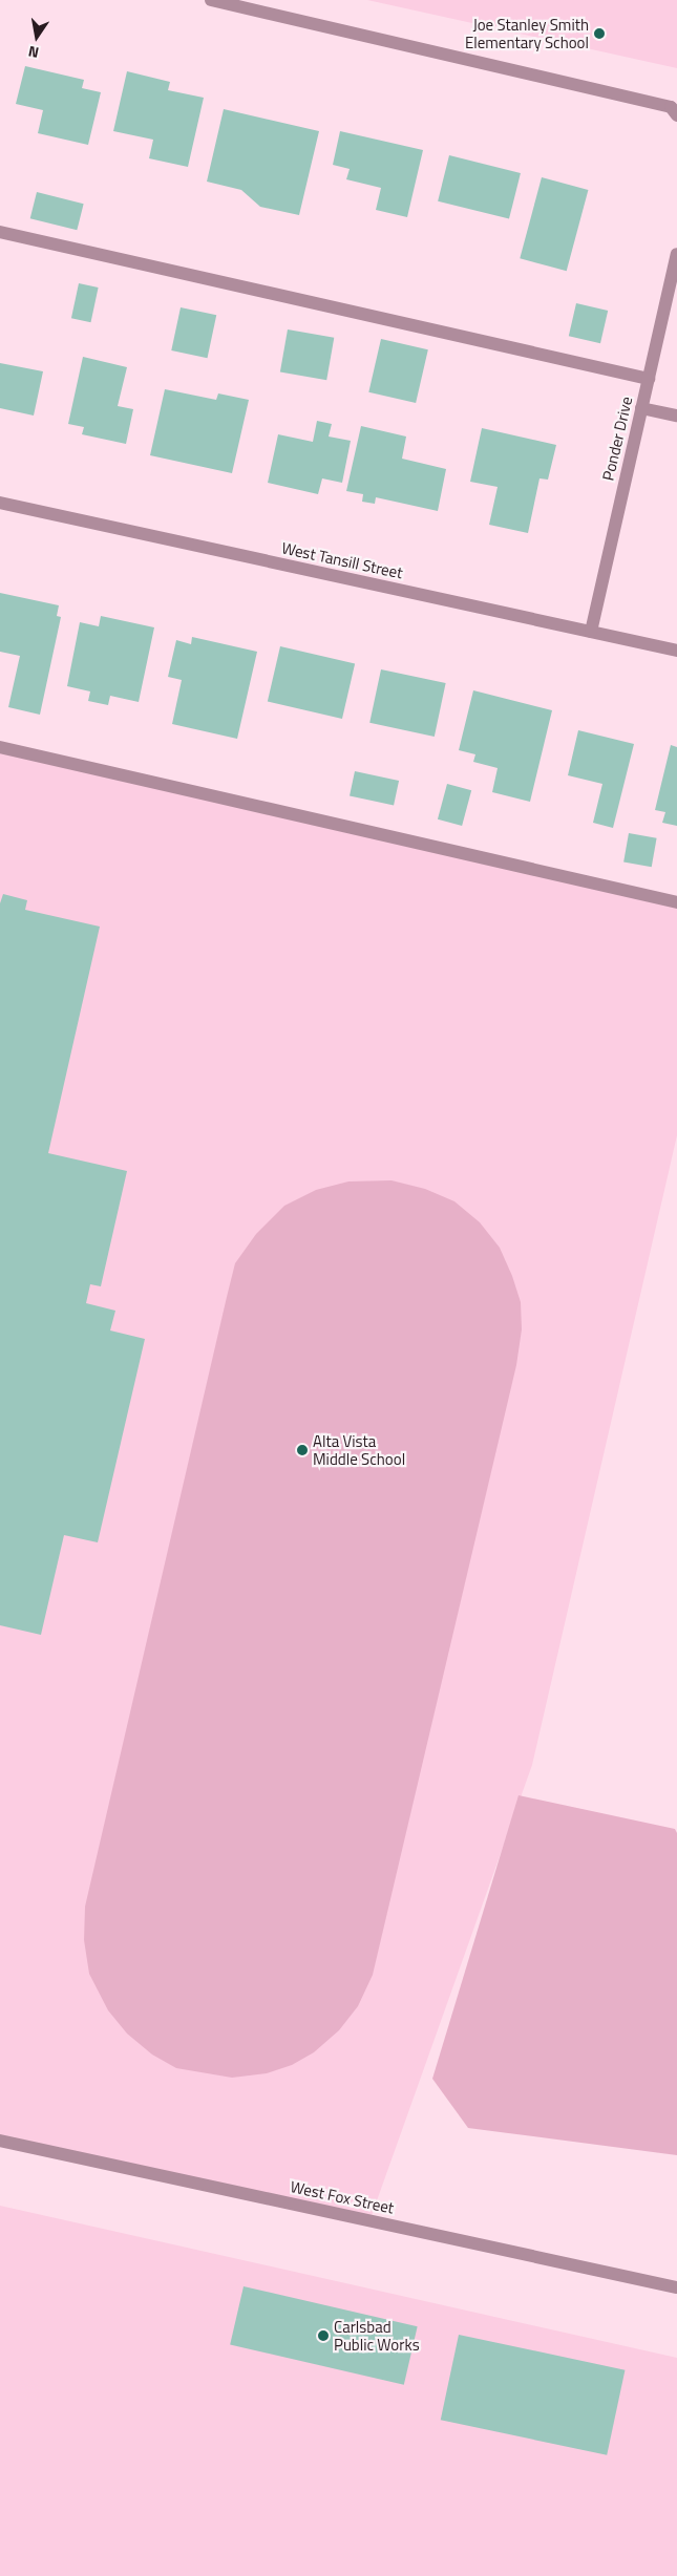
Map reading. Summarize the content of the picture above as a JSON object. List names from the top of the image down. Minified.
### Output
{"streets":{"street":["Ponder Drive","West Tansill Street","West Fox Street"]},"crossings":[["Ponder Drive","West Tansill Street"]],"places":["Joe Stanley Smith Elementary School","Alta Vista Middle School","Carlsbad Public Works"],"north":"bottom"}
